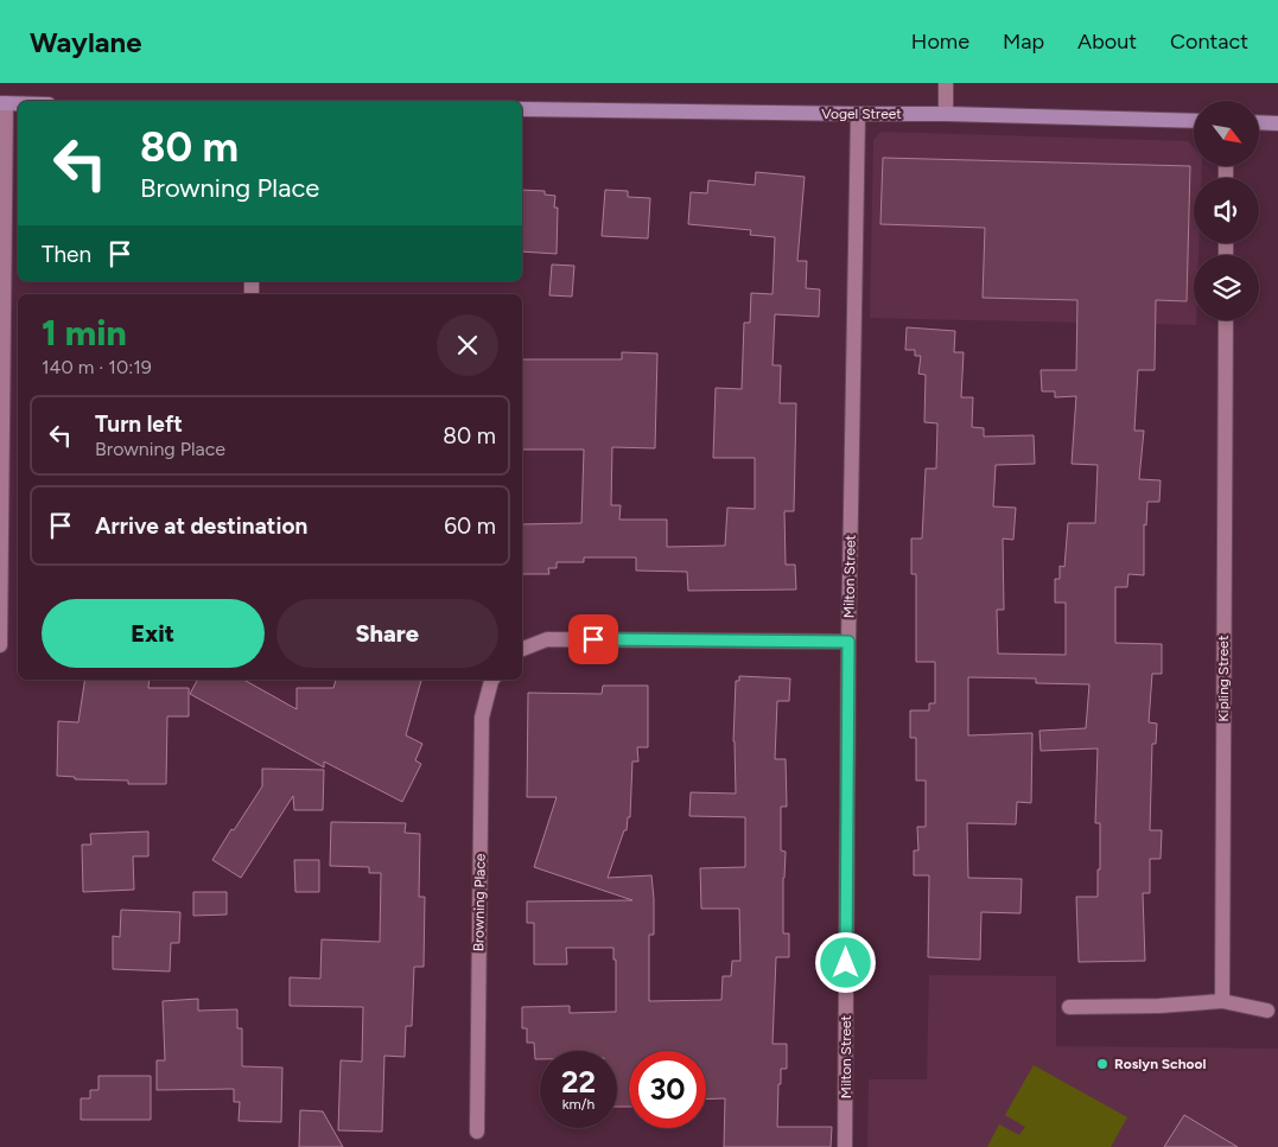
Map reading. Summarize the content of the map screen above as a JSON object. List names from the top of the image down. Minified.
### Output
{"streets":{"main road":["Vogel Street"],"street":["Milton Street","Kipling Street","Browning Place"]},"crossings":[["Vogel Street","Milton Street"]],"places":["Roslyn School"],"north":"bottom right","page":{"header":"Waylane","nav":["Home","Map","About","Contact"],"turn":["80 m","Browning Place"],"then":"Then","heading":["1 min","140 m · 10:19"],"list":[{"name":"Turn left","note":"Browning Place","value":"80 m"},{"name":"Arrive at destination","value":"60 m"}],"buttons":["Exit","Share"],"speed":"22 km/h","limit":"30"}}
